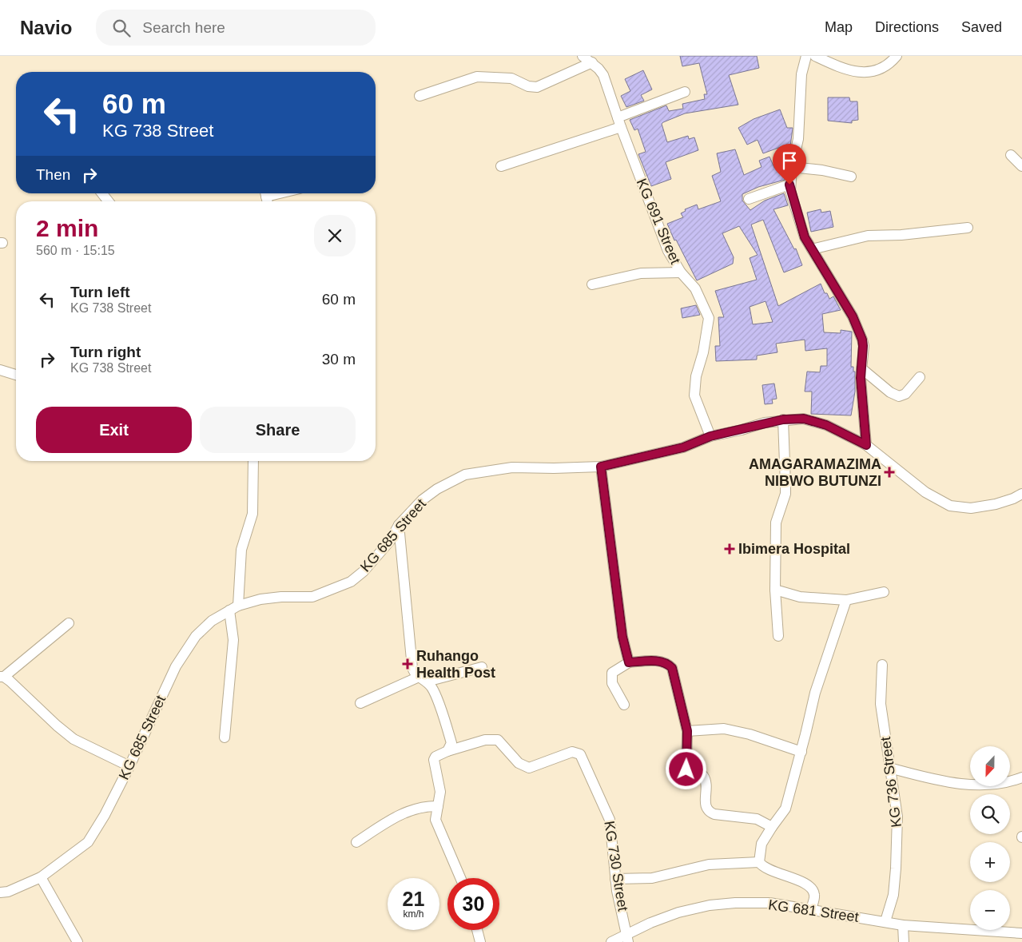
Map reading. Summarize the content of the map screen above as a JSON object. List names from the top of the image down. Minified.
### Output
{"streets":{"street":["KG 691 Street","KG 685 Street","KG 736 Street","KG 730 Street","KG 681 Street"]},"crossings":[["KG 691 Street","KG 685 Street"],["KG 736 Street","KG 681 Street"],["KG 730 Street","KG 681 Street"]],"places":{"health":["AMAGARAMAZIMA NIBWO BUTUNZI","Ibimera Hospital","Ruhango Health Post"]},"north":"bottom","page":{"header":"Navio","search":"Search here","nav":["Map","Directions","Saved"],"turn":["60 m","KG 738 Street"],"then":"Then","heading":["2 min","560 m · 15:15"],"list":[{"name":"Turn left","note":"KG 738 Street","value":"60 m"},{"name":"Turn right","note":"KG 738 Street","value":"30 m"}],"buttons":["Exit","Share"],"map_buttons":["+","−"],"speed":"21 km/h","limit":"30"}}
